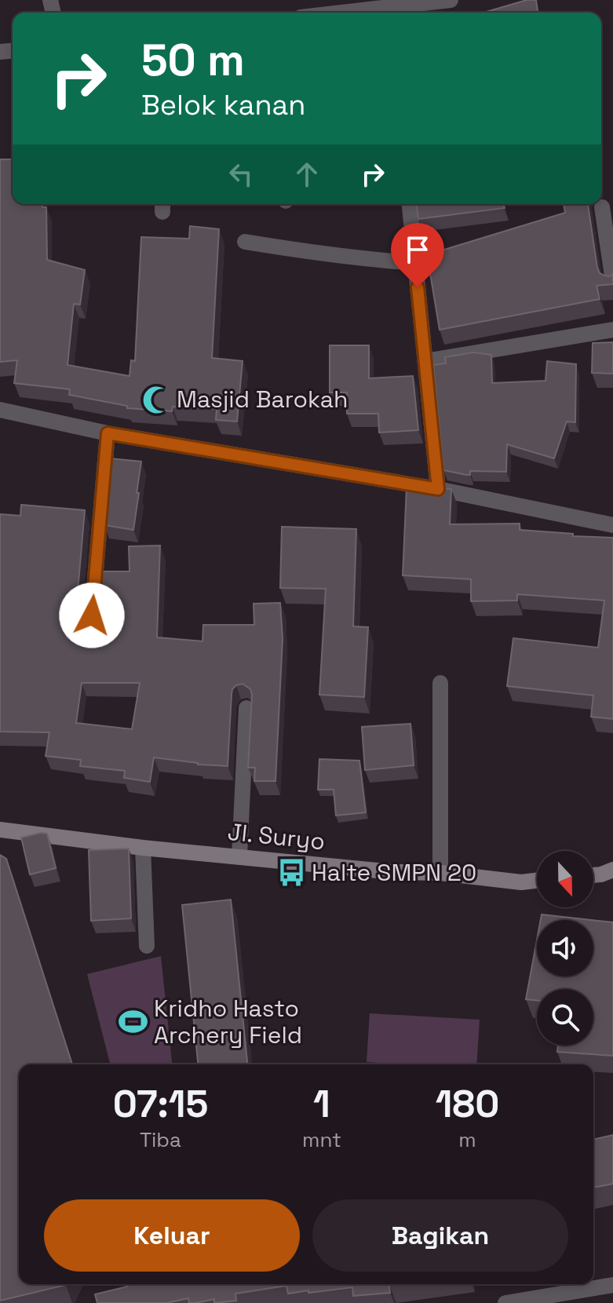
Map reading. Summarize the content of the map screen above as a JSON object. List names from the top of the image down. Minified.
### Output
{"streets":{"main road":["Jl. Suryo"]},"places":{"mosque":["Masjid Barokah"],"bus stop":["Halte SMPN 20"],"sports":["Kridho Hasto Archery Field"]},"north":"bottom","page":{"turn":["50 m","Belok kanan"],"eta":["07:15","Tiba","1","mnt","180","m"],"buttons":["Keluar","Bagikan"]}}
